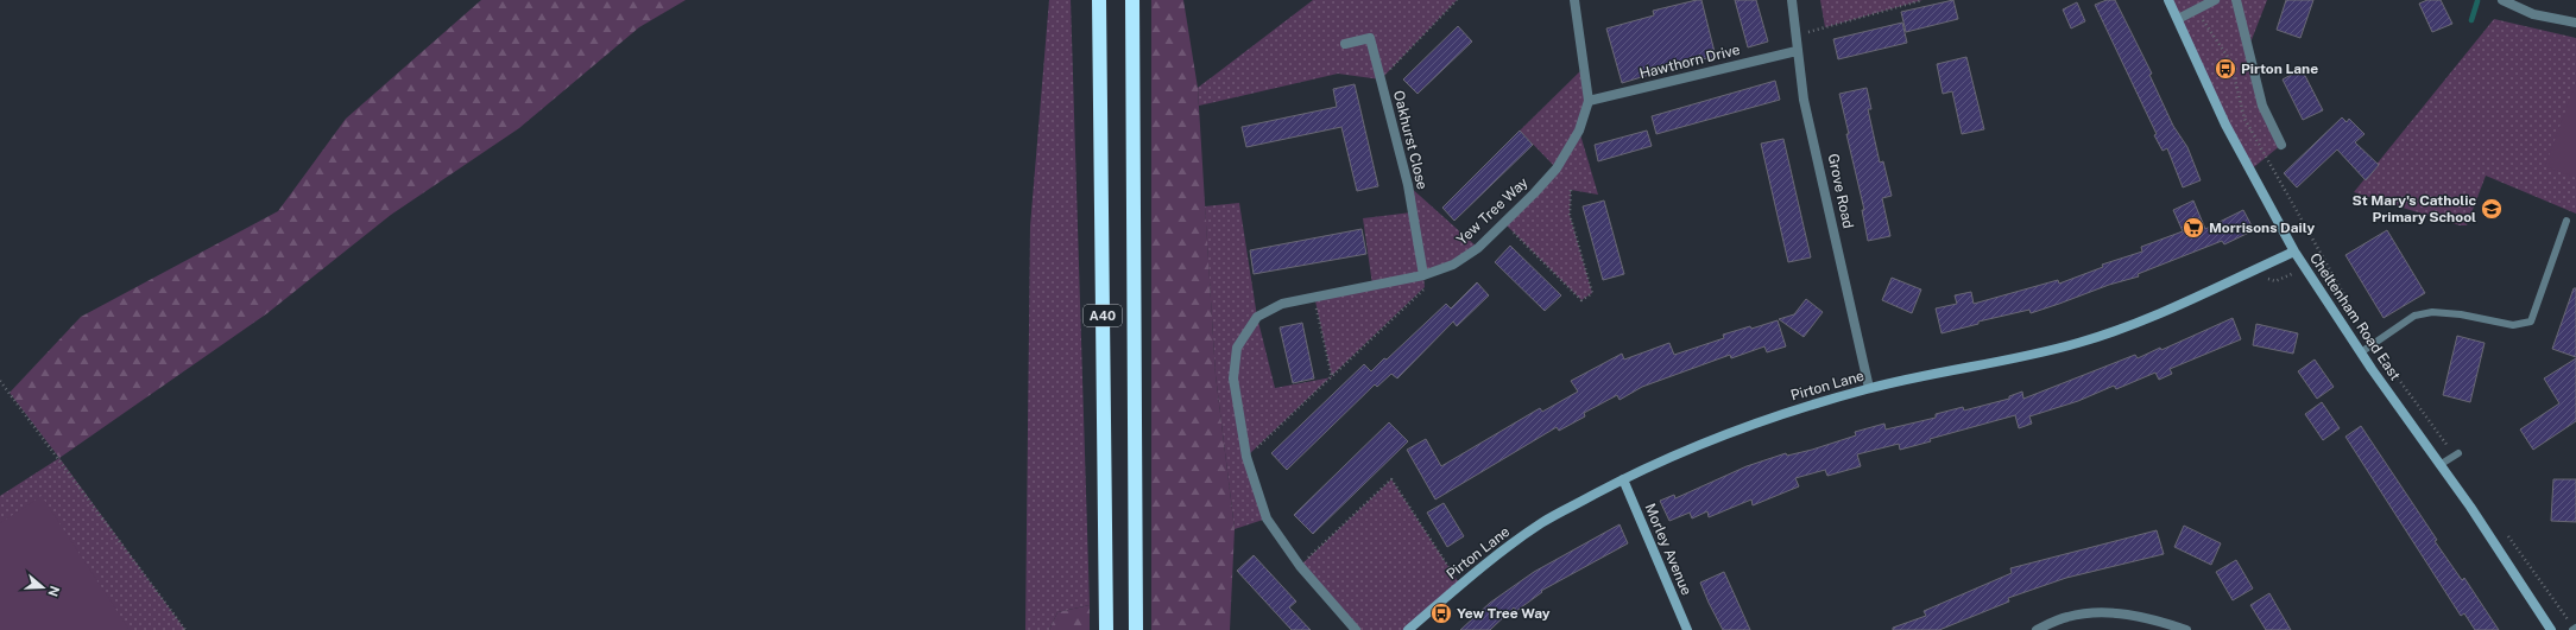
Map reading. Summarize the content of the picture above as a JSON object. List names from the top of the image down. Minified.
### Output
{"streets":{"highway":["A40"],"street":["Hawthorn Drive","Oakhurst Close","Grove Road","Yew Tree Way","Cheltenham Road East","Pirton Lane","Morley Avenue"]},"crossings":[["Hawthorn Drive","Grove Road"],["Hawthorn Drive","Yew Tree Way"],["Oakhurst Close","Yew Tree Way"],["Grove Road","Pirton Lane"],["Cheltenham Road East","Pirton Lane"],["Pirton Lane","Morley Avenue"]],"places":{"bus stop":["Pirton Lane","Yew Tree Way"],"school or university":["St Mary's Catholic Primary School"],"supermarket":["Morrisons Daily"]},"north":"right"}
